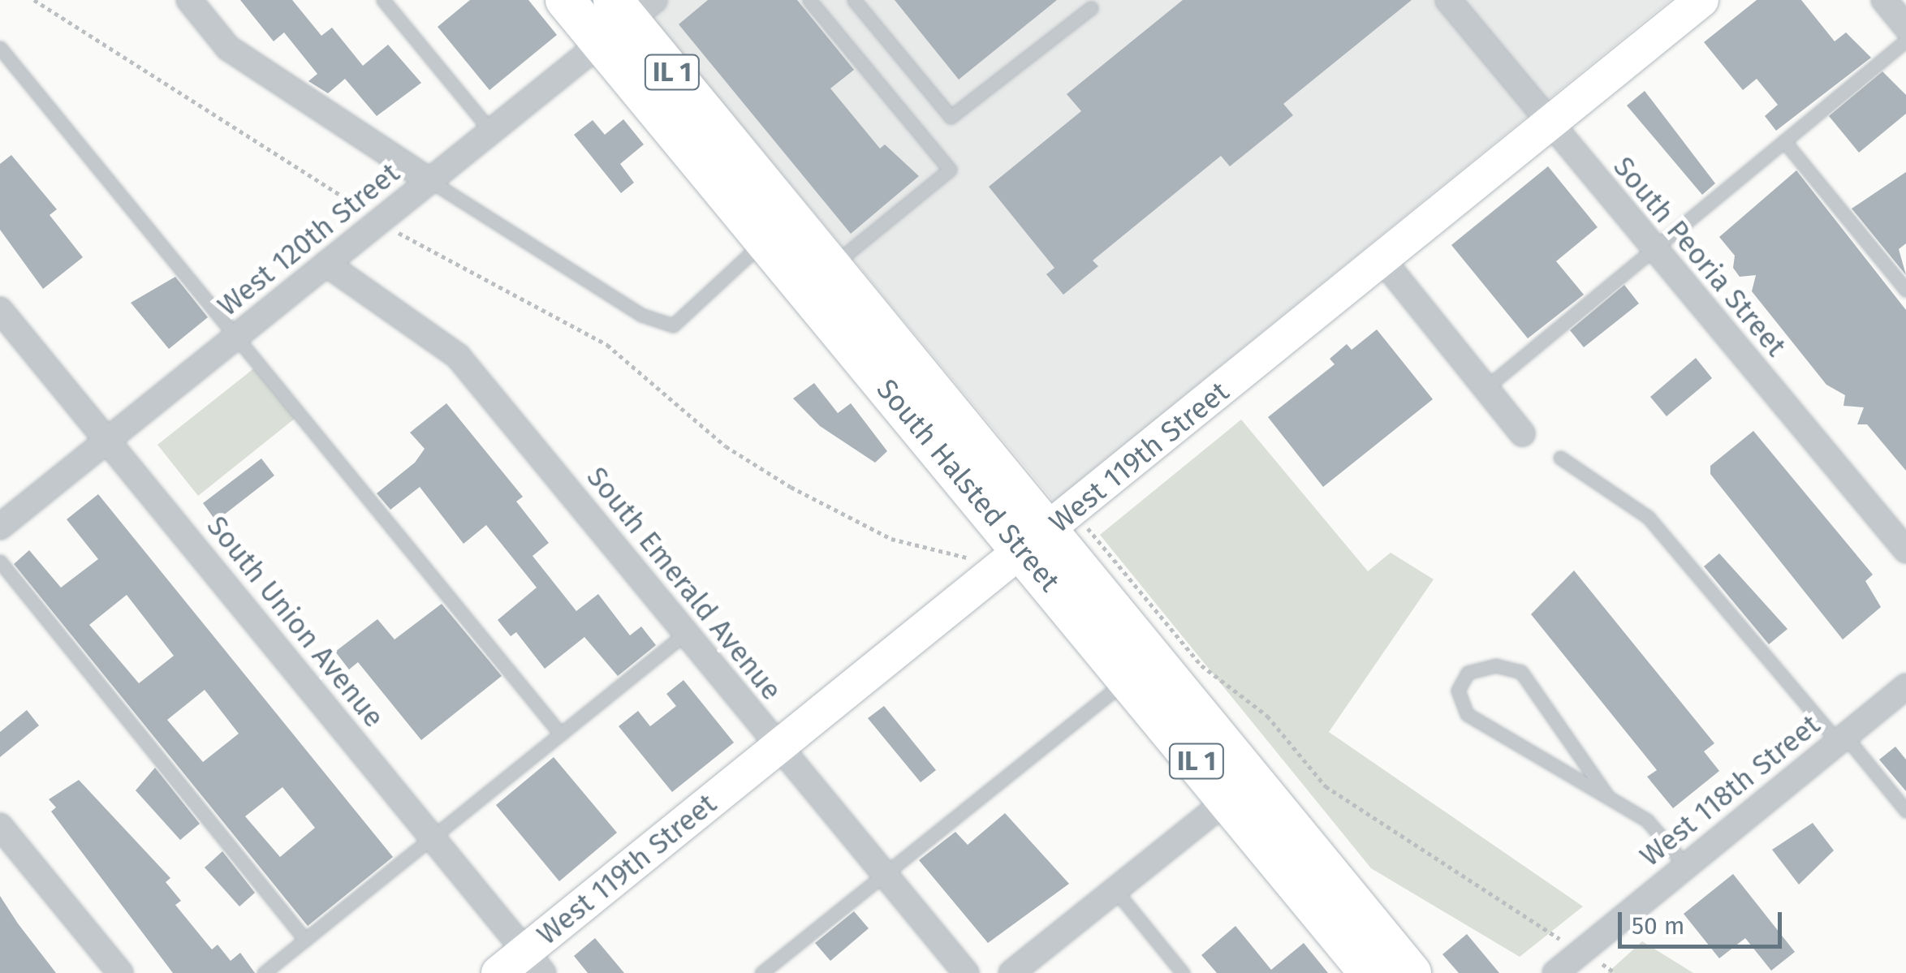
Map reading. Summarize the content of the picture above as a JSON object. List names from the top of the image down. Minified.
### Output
{"streets":{"main road":["IL 1","South Halsted Street"],"street":["West 120th Street","South Peoria Street","West 119th Street","South Emerald Avenue","South Union Avenue","West 118th Street"]},"crossings":[["West 120th Street","South Halsted Street"],["West 120th Street","South Emerald Avenue"],["West 120th Street","South Union Avenue"],["South Peoria Street","West 119th Street"],["West 119th Street","South Halsted Street"],["West 119th Street","South Emerald Avenue"],["West 119th Street","South Union Avenue"]],"scale_bar":"50 m"}
